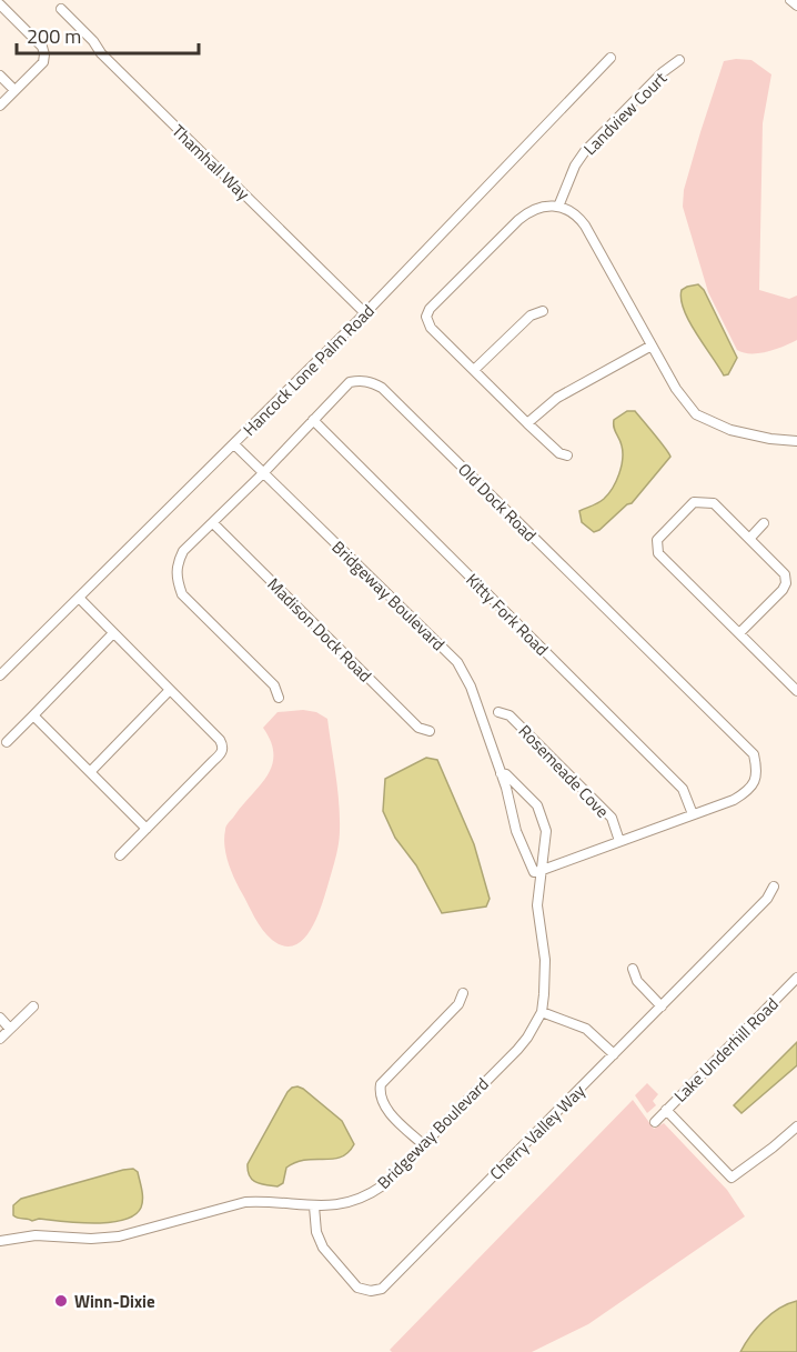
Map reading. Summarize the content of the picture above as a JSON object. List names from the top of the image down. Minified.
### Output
{"streets":{"street":["Landview Court","Thamhall Way","Hancock Lone Palm Road","Old Dock Road","Bridgeway Boulevard","Kitty Fork Road","Madison Dock Road","Rosemeade Cove","Lake Underhill Road","Cherry Valley Way"]},"crossings":[["Thamhall Way","Hancock Lone Palm Road"],["Hancock Lone Palm Road","Bridgeway Boulevard"],["Old Dock Road","Bridgeway Boulevard"],["Old Dock Road","Kitty Fork Road"],["Old Dock Road","Madison Dock Road"],["Old Dock Road","Rosemeade Cove"],["Bridgeway Boulevard","Cherry Valley Way"]],"places":["Winn-Dixie"],"scale_bar":"200 m"}
